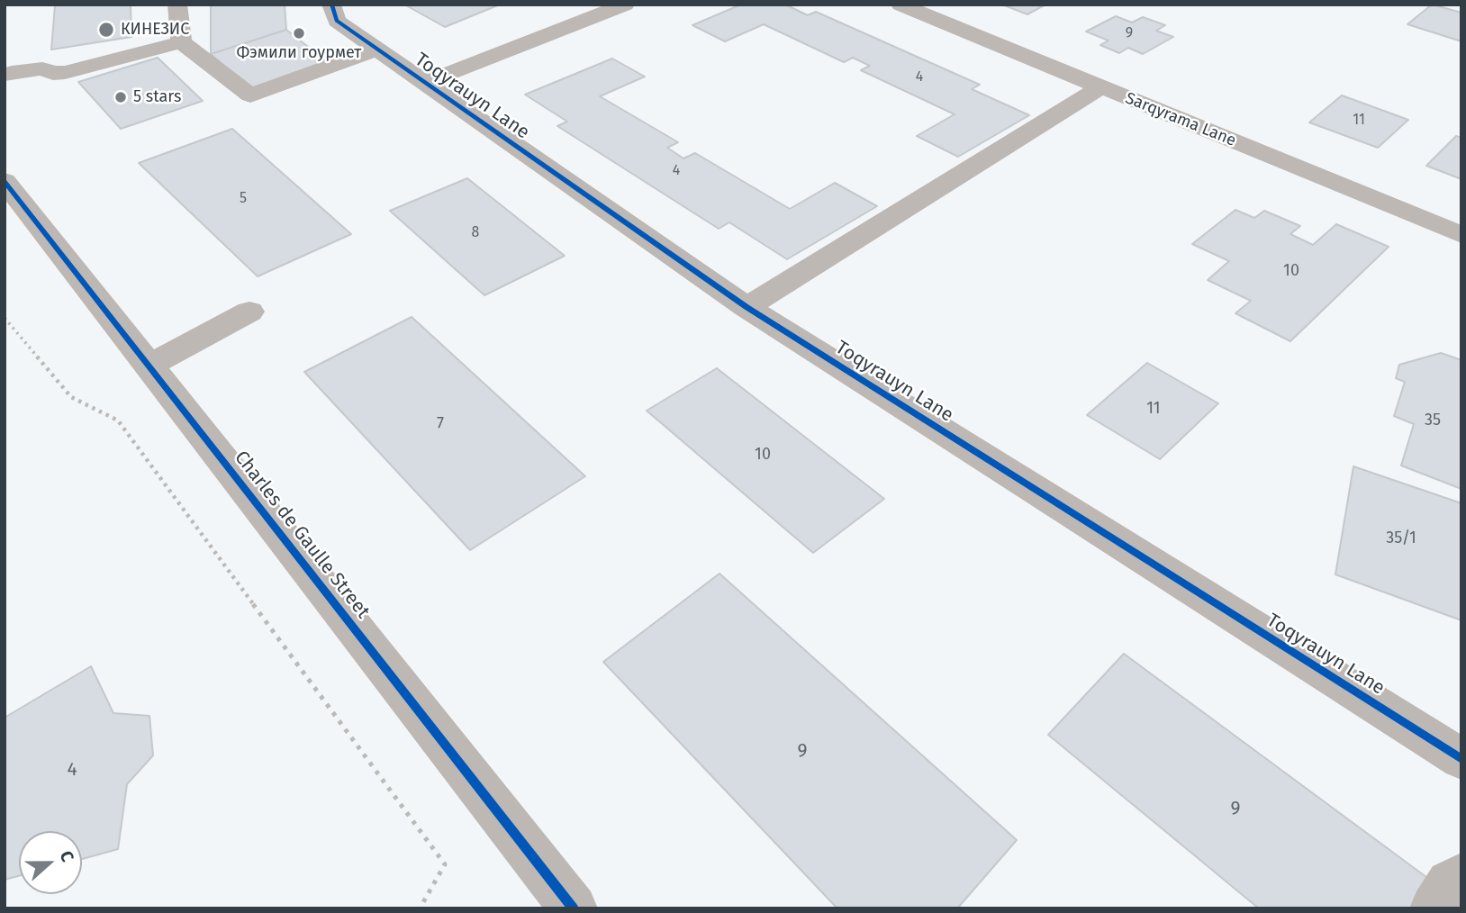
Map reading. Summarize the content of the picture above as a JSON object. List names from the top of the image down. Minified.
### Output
{"streets":{"street":["Toqyrauyn Lane","Sarqyrama Lane","Charles de Gaulle Street"]},"places":["КИНЕЗИС","Фэмили гоурмет","5 stars"],"house_numbers":["9","4","11","4","5","8","10","11","35","7","10","35/1","9","4","9"],"north":"right"}
